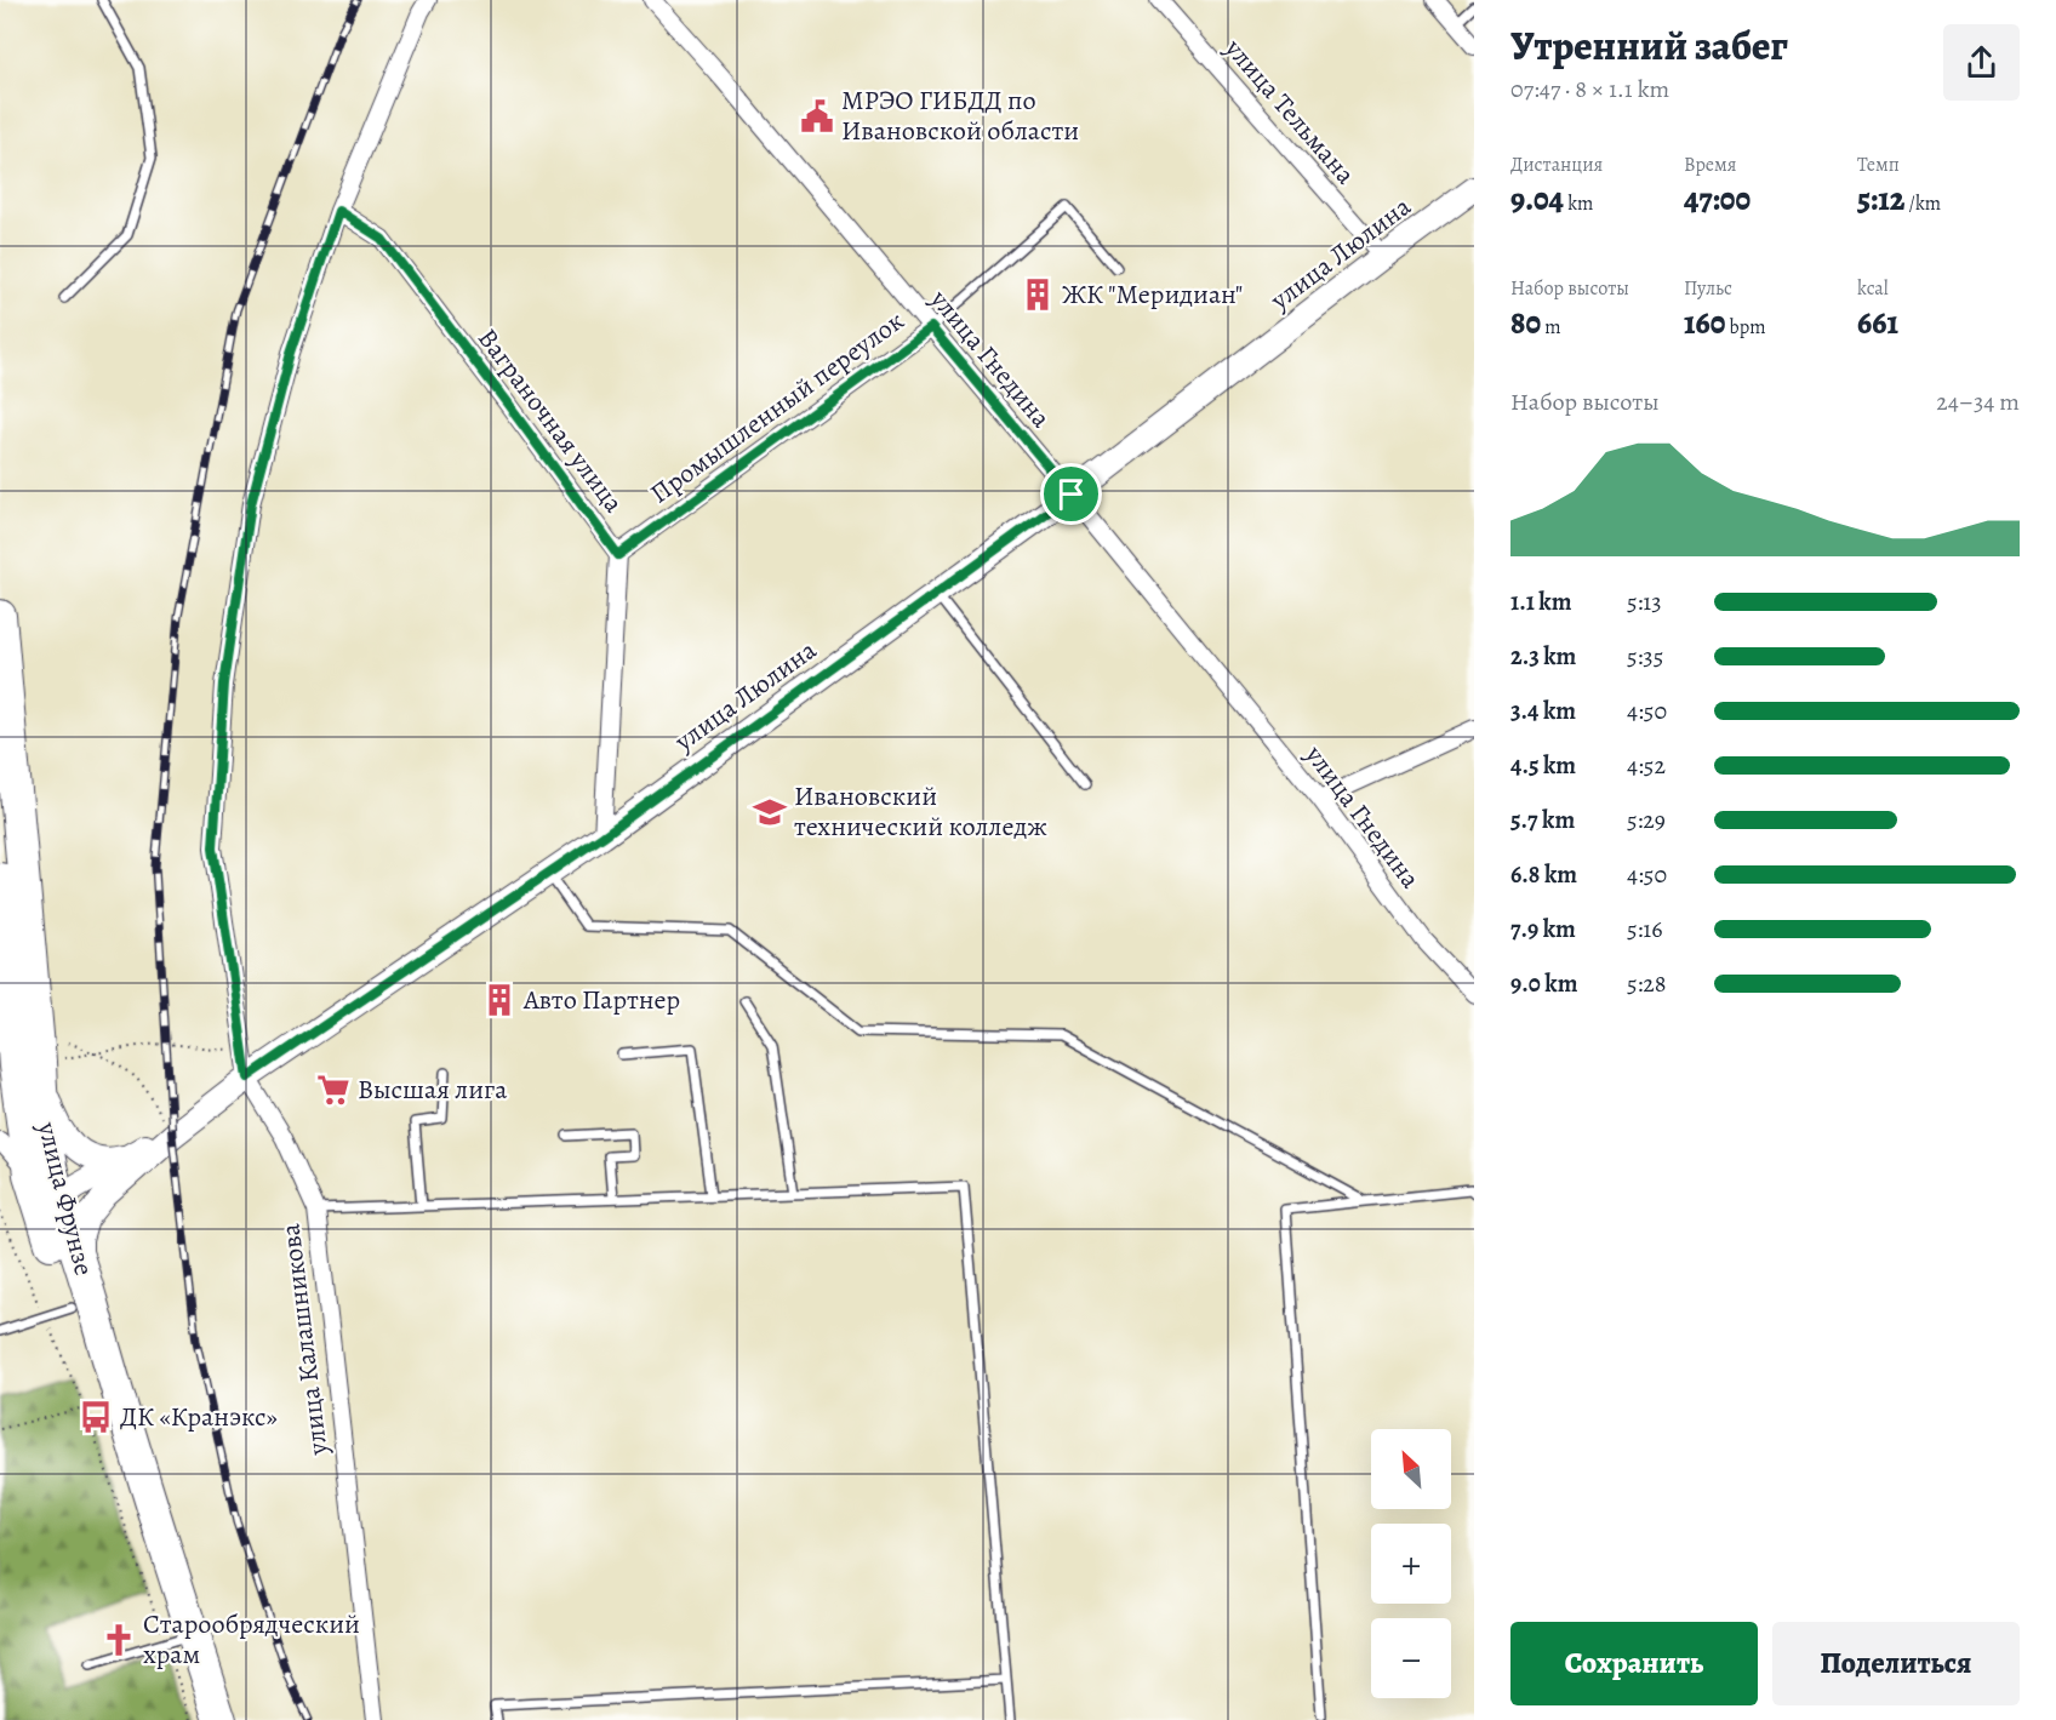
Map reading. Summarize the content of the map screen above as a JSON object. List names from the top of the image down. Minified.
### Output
{"streets":{"highway":["улица Фрунзе"],"main road":["улица Люлина"],"street":["улица Тельмана","улица Гнедина","Промышленный переулок","Ваграночная улица","улица Калашникова"]},"crossings":[["улица Тельмана","улица Люлина"],["улица Люлина","улица Гнедина"],["улица Люлина","Ваграночная улица"],["улица Люлина","улица Фрунзе"],["улица Люлина","улица Калашникова"],["улица Гнедина","Промышленный переулок"],["Промышленный переулок","Ваграночная улица"],["Ваграночная улица","улица Калашникова"]],"places":{"public building":["МРЭО ГИБДД по Ивановской области"],"building":["ЖК \"Меридиан\"","Авто Партнер"],"school or university":["Ивановский технический колледж"],"supermarket":["Высшая лига"],"bus stop":["ДК «Кранэкс»"],"church":["Старообрядческий храм"]},"north":"top left","page":{"heading":["Утренний забег","07:47 · 8 × 1.1 km"],"stats":[["Дистанция","9.04 km"],["Время","47:00"],["Темп","5:12 /km"],["Набор высоты","80 m"],["Пульс","160 bpm"],["kcal","661"]],"chart":["Набор высоты","24–34 m"],"list":[{"name":"1.1 km","note":"5:13"},{"name":"2.3 km","note":"5:35"},{"name":"3.4 km","note":"4:50"},{"name":"4.5 km","note":"4:52"},{"name":"5.7 km","note":"5:29"},{"name":"6.8 km","note":"4:50"},{"name":"7.9 km","note":"5:16"},{"name":"9.0 km","note":"5:28"}],"map_buttons":["+","−"],"buttons":["Сохранить","Поделиться"]}}
